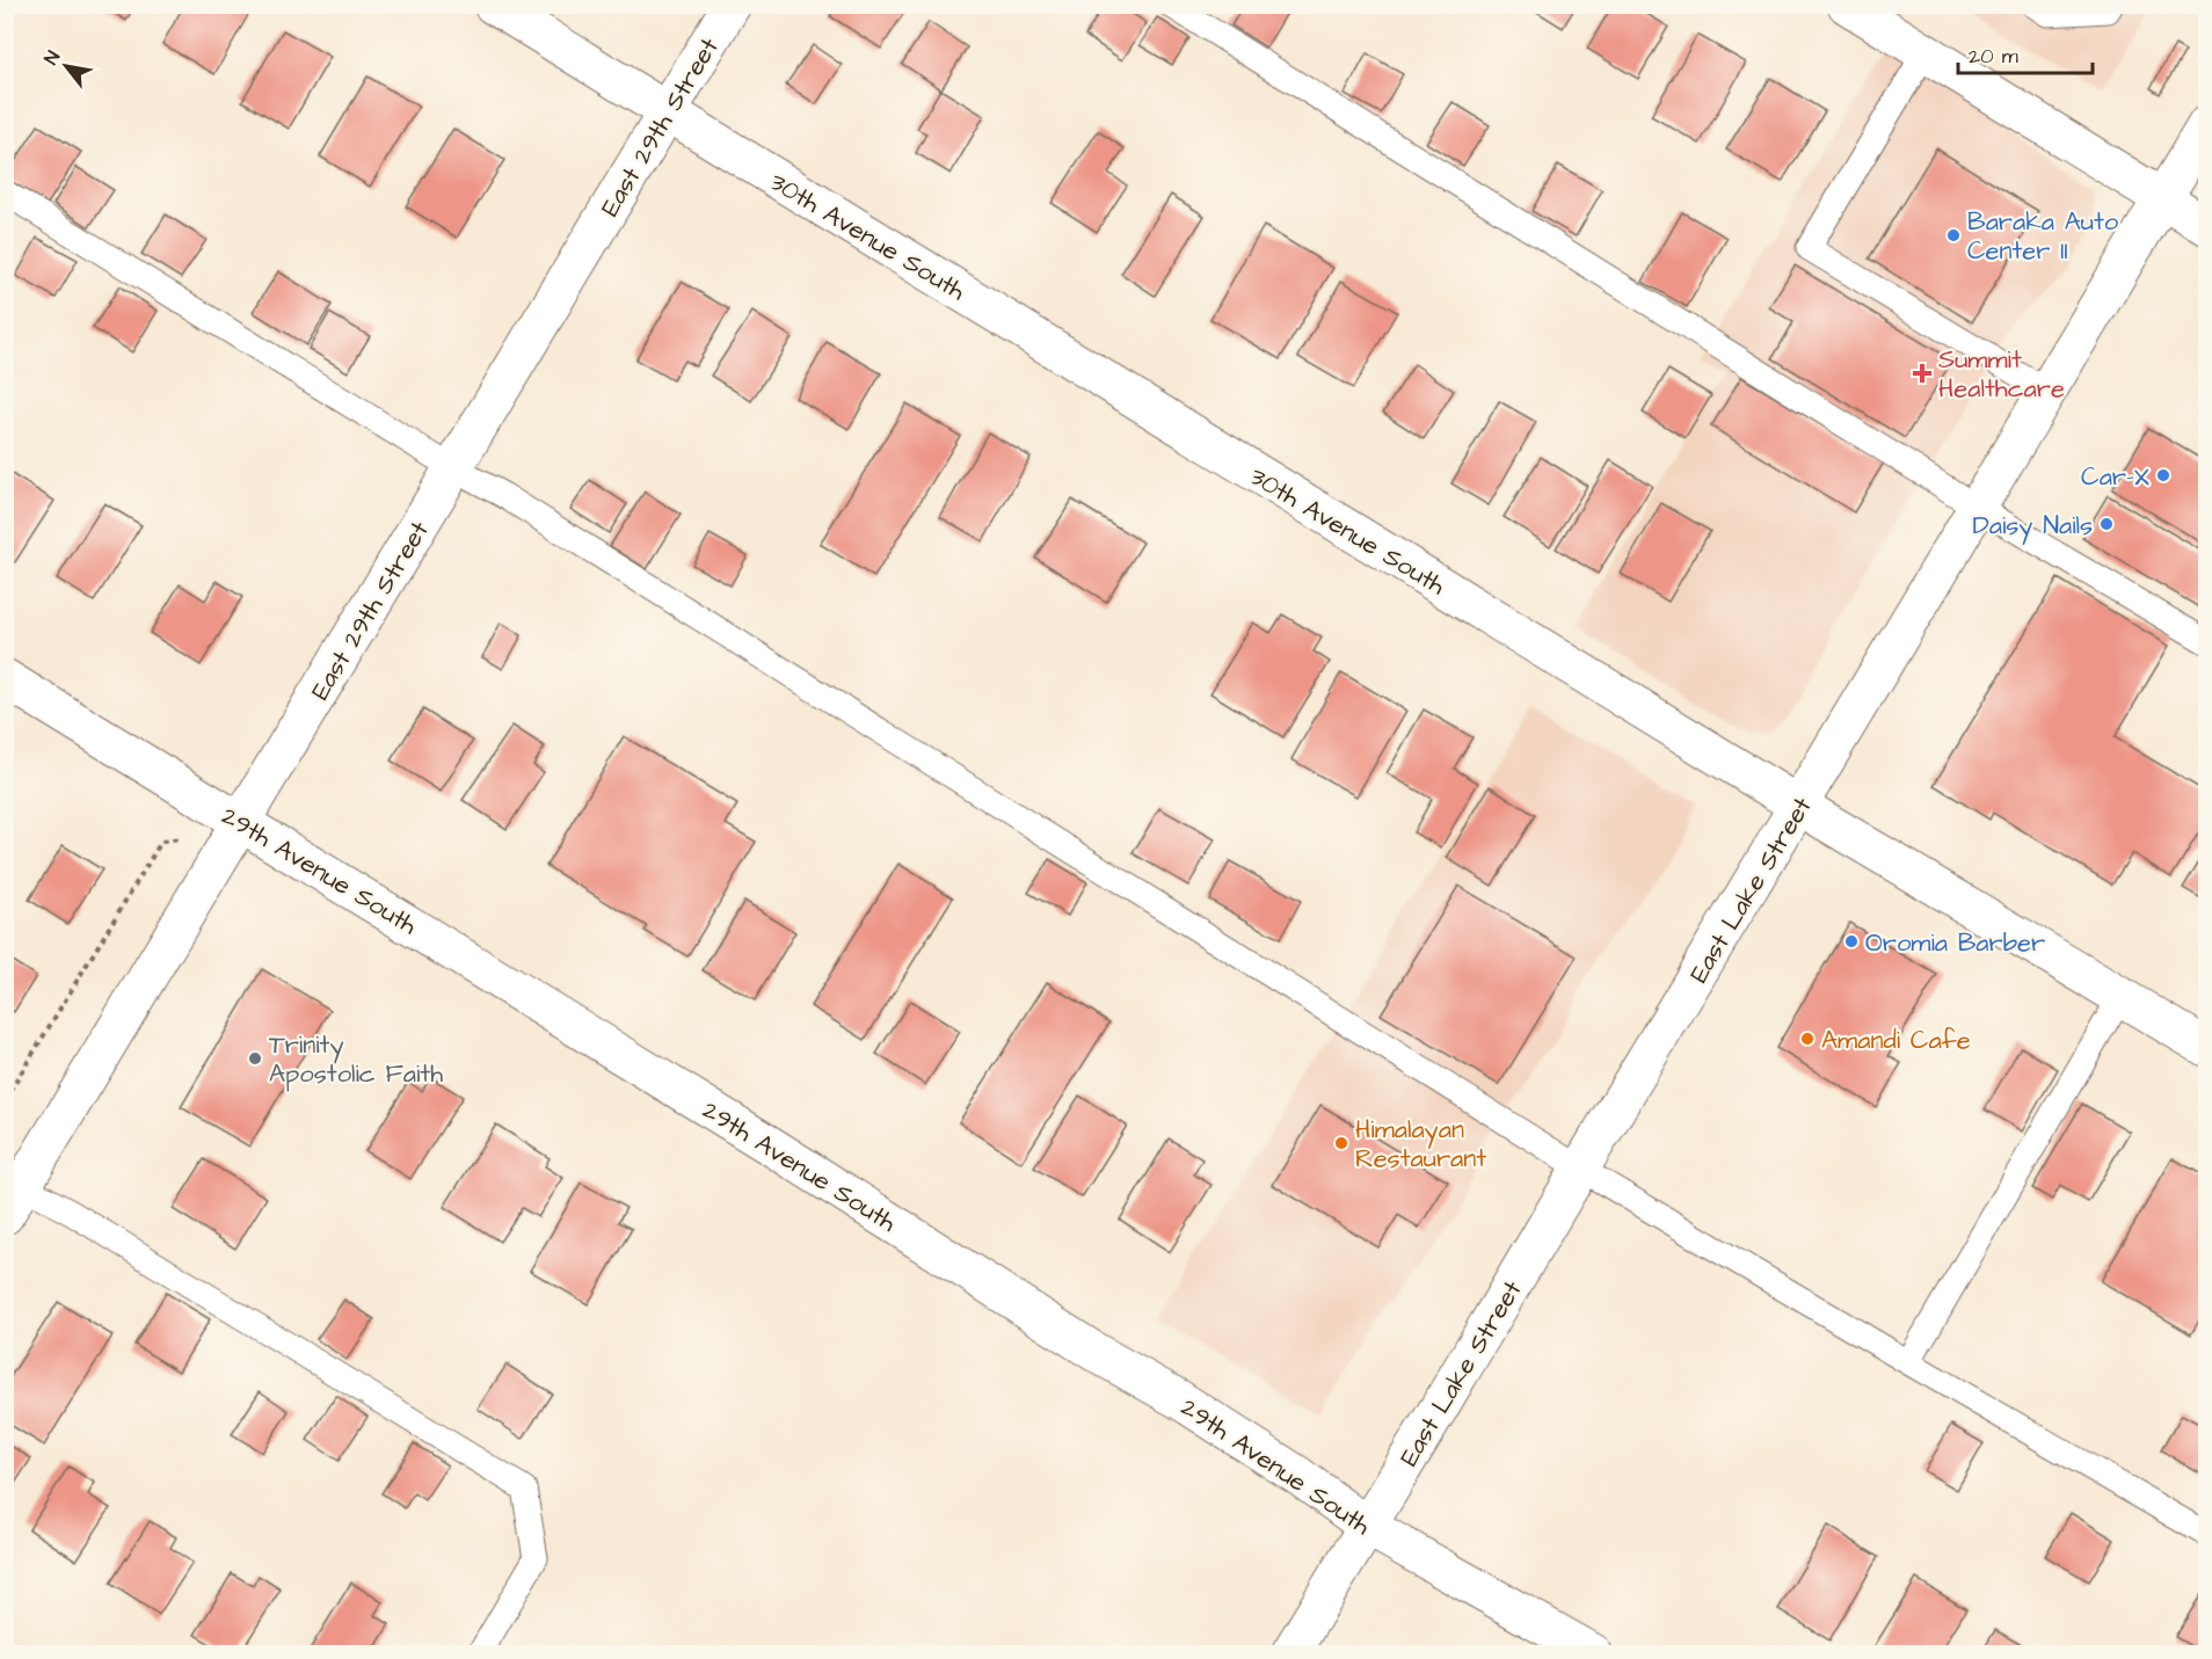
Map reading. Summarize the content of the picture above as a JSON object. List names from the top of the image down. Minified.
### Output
{"streets":{"street":["East 29th Street","30th Avenue South","29th Avenue South","East Lake Street"]},"crossings":[["East 29th Street","30th Avenue South"],["East 29th Street","29th Avenue South"],["30th Avenue South","East Lake Street"],["29th Avenue South","East Lake Street"]],"places":{"other":["Baraka Auto Center II","Car-X","Daisy Nails","Oromia Barber","Amandi Cafe","Trinity Apostolic Faith","Himalayan Restaurant"],"health":["Summit Healthcare"]},"scale_bar":"20 m","north":"top left"}
